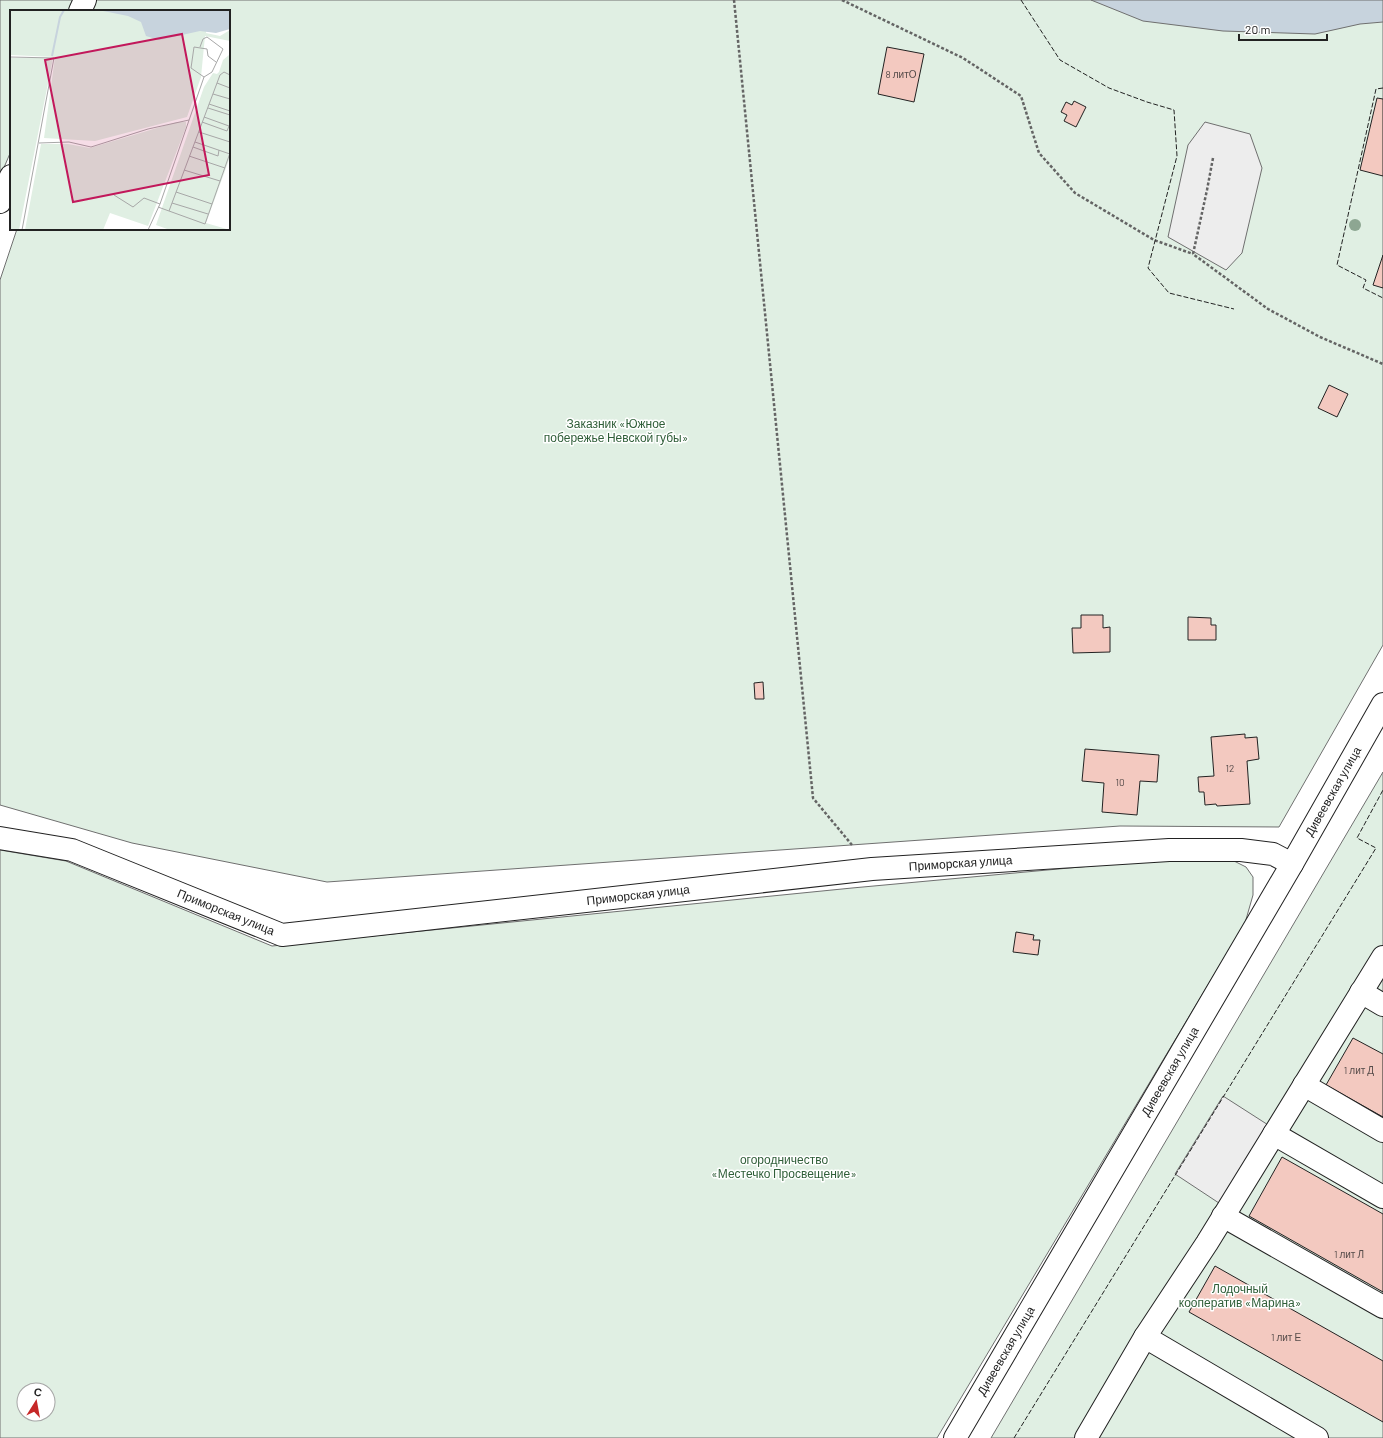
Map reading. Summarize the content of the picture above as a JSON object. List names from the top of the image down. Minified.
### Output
{"streets":{"street":["Дивеевская улица","Приморская улица"]},"crossings":[["Дивеевская улица","Приморская улица"]],"parks":["Заказник «Южное побережье Невской губы»","огородничество «Местечко Просвещение»","Лодочный кооператив «Марина»"],"house_numbers":["8 литО","12","10","1 лит Д","1 лит Л","1 лит Е"],"scale_bar":"20 m","north":"top"}
